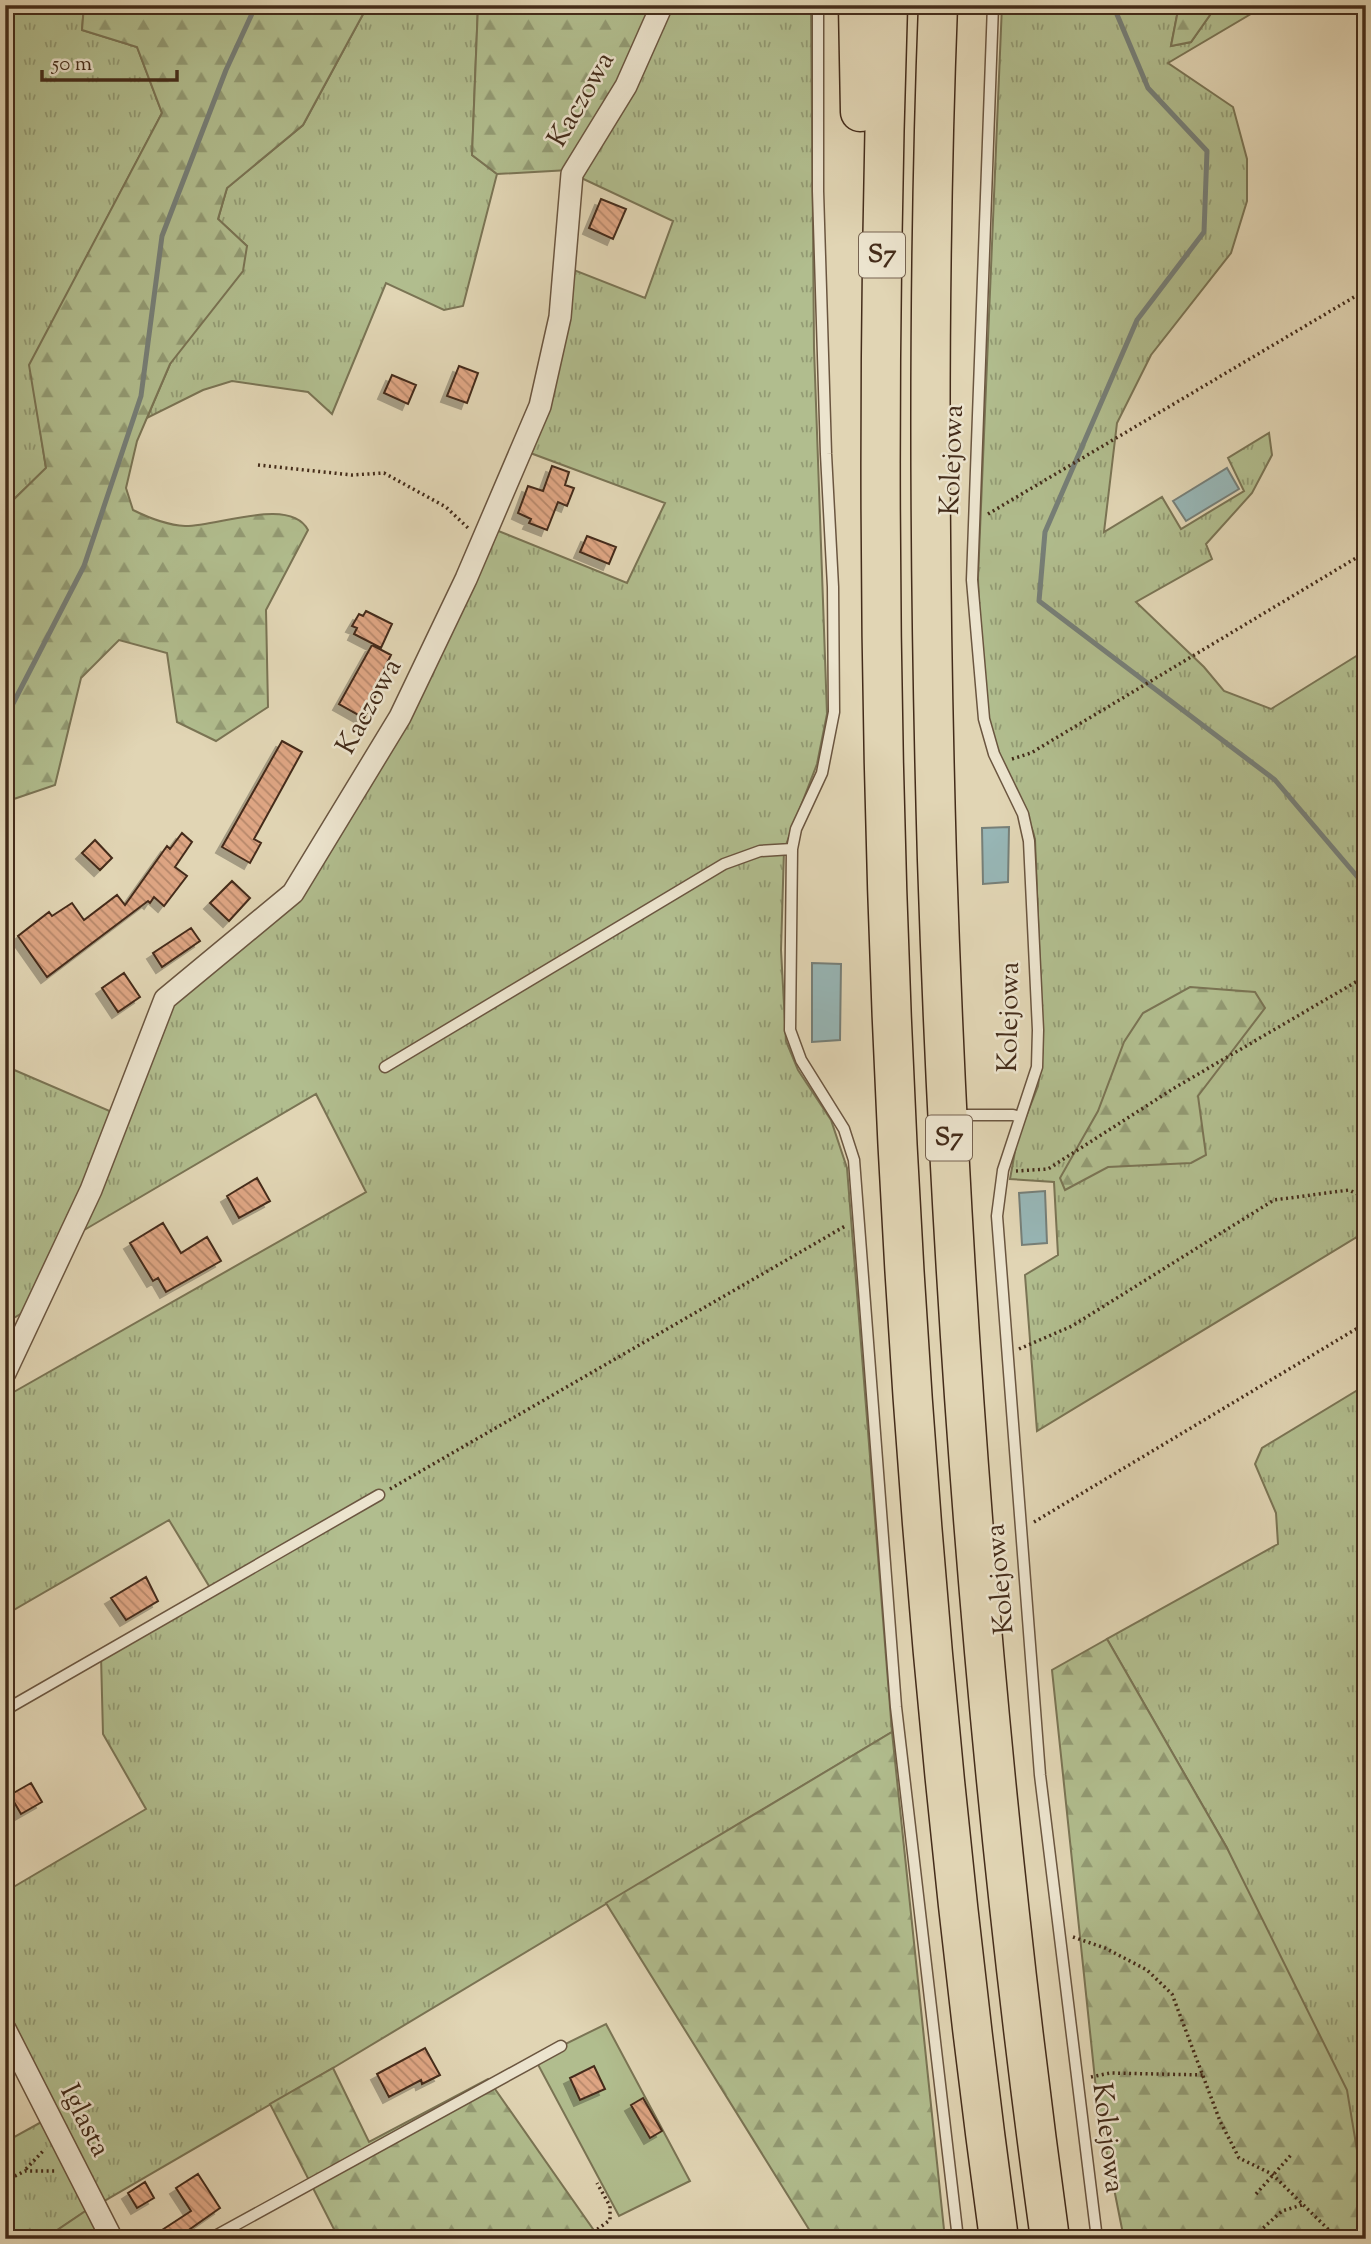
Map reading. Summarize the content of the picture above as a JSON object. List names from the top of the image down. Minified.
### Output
{"streets":{"highway":["S7"],"street":["Kaczowa","Iglasta"],"lane":["Kolejowa"]},"scale_bar":"50 m"}
